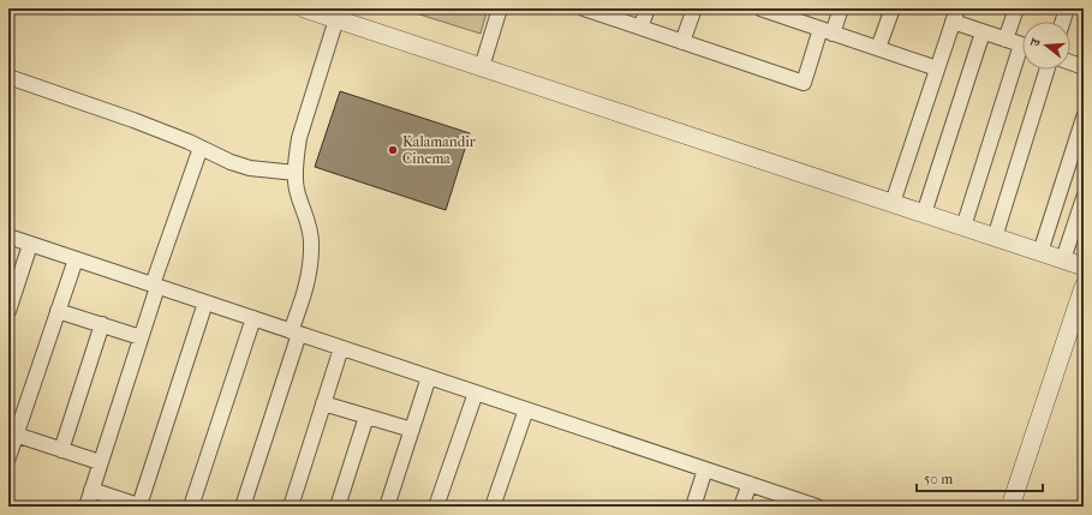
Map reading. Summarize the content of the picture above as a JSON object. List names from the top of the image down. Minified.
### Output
{"places":["Kalamandir Cinema"],"scale_bar":"50 m","north":"left"}
